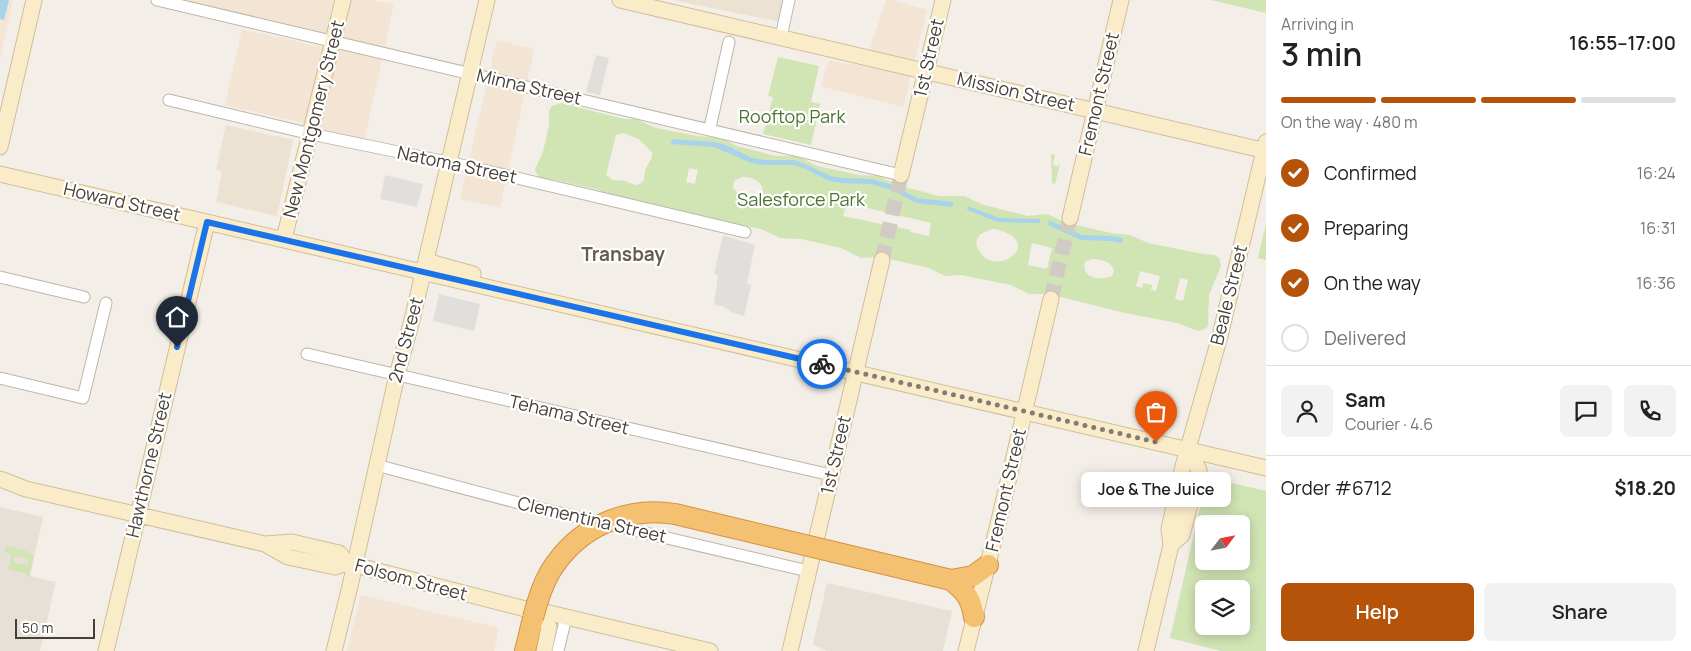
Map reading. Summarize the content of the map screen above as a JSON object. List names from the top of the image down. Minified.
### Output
{"streets":{"main road":["1st Street","Mission Street","Fremont Street","New Montgomery Street","Howard Street","Beale Street","2nd Street","Hawthorne Street","Folsom Street"],"street":["Minna Street","Natoma Street","Tehama Street","Clementina Street"]},"crossings":[["1st Street","Minna Street"],["1st Street","Mission Street"],["1st Street","Howard Street"],["1st Street","Tehama Street"],["1st Street","Clementina Street"],["Minna Street","New Montgomery Street"],["Minna Street","2nd Street"],["Mission Street","Fremont Street"],["Mission Street","Beale Street"],["Fremont Street","Howard Street"],["New Montgomery Street","Natoma Street"],["New Montgomery Street","Howard Street"],["Natoma Street","2nd Street"],["Howard Street","Beale Street"],["Howard Street","2nd Street"],["Howard Street","Hawthorne Street"],["2nd Street","Tehama Street"],["2nd Street","Clementina Street"],["2nd Street","Folsom Street"],["Hawthorne Street","Folsom Street"]],"districts":["Transbay"],"parks":["Rooftop Park","Salesforce Park"],"places":["Joe & The Juice"],"scale_bar":"50 m","north":"top right","page":{"heading":["3 min","Arriving in","16:55–17:00"],"panel":["Sam","Courier · 4.6","Order #6712","$18.20"],"bar":"On the way · 480 m","list":[["Confirmed","16:24"],["Preparing","16:31"],["On the way","16:36"],"Delivered"],"bubble":"Joe & The Juice","buttons":["Help","Share"],"scale":"50 m"}}
